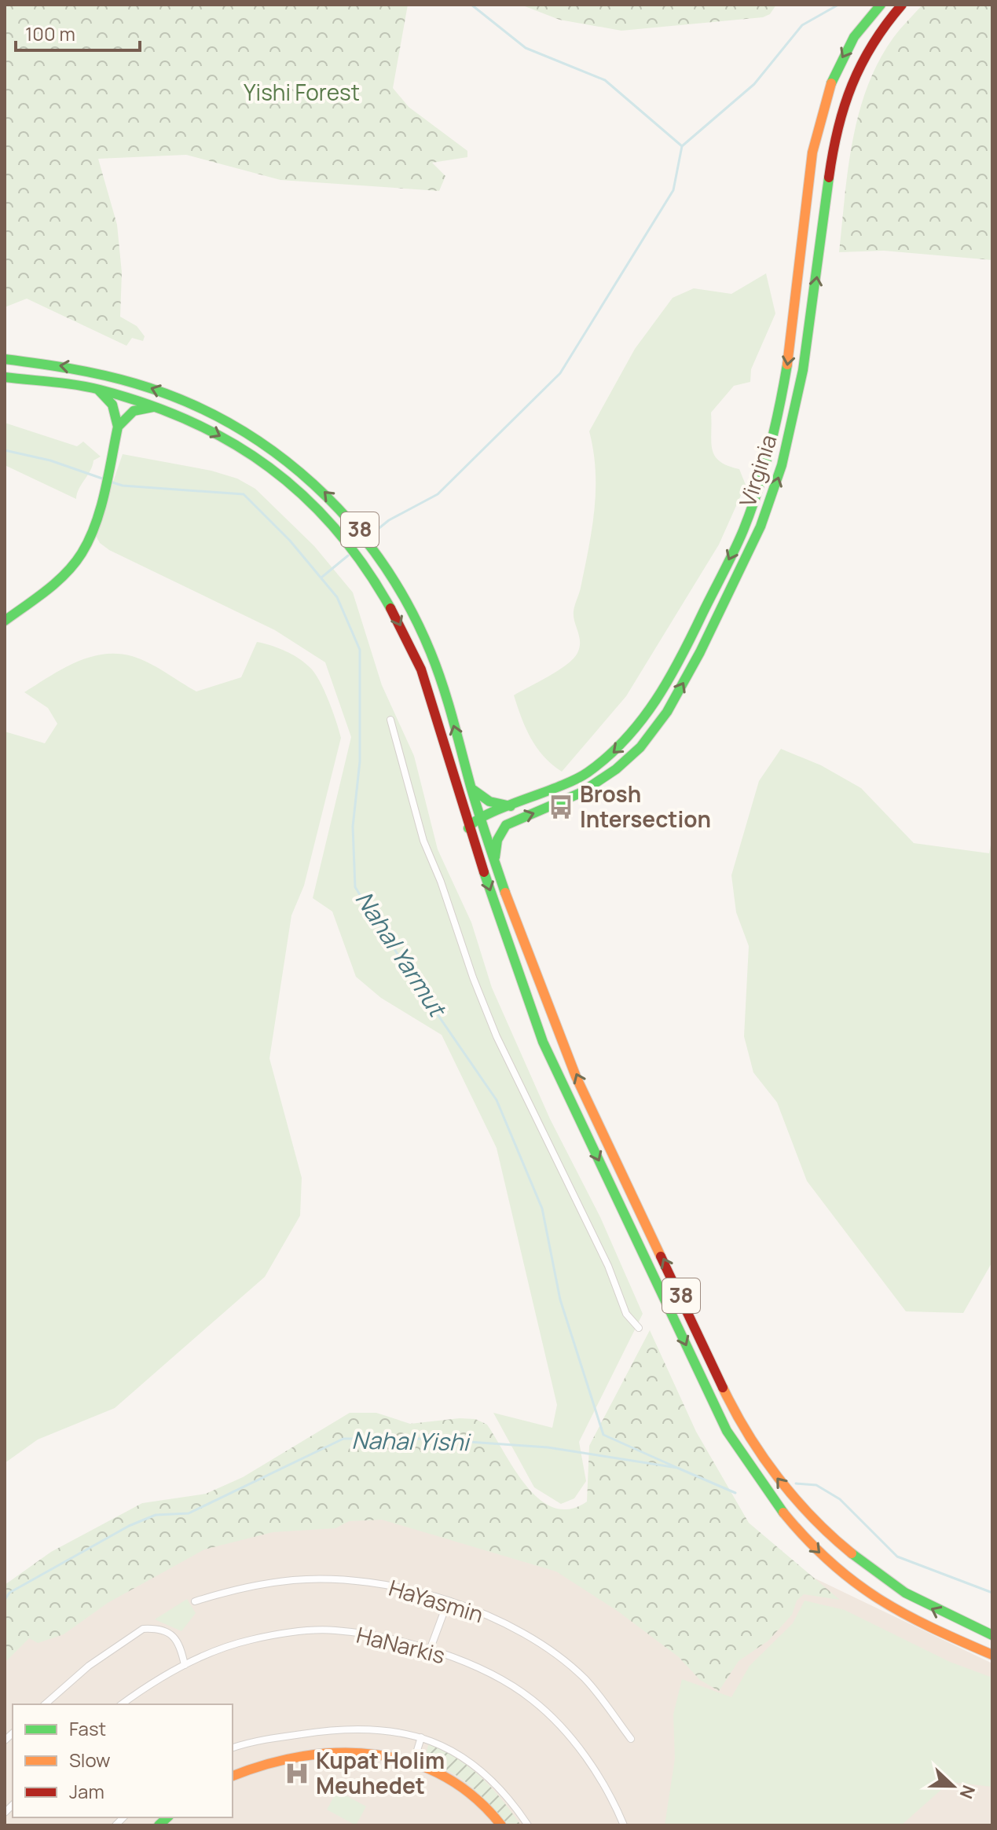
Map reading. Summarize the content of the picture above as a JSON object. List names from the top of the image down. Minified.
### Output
{"streets":{"main road":["Virginia","38"],"street":["HaYasmin","HaNarkis"]},"crossings":[["Virginia","38"]],"water":["Nahal Yarmut","Nahal Yishi"],"parks":["Yishi Forest"],"places":{"bus stop":["Brosh Intersection"],"hospital":["Kupat Holim Meuhedet"]},"legend":["Fast","Slow","Jam"],"scale_bar":"100 m","north":"right"}
